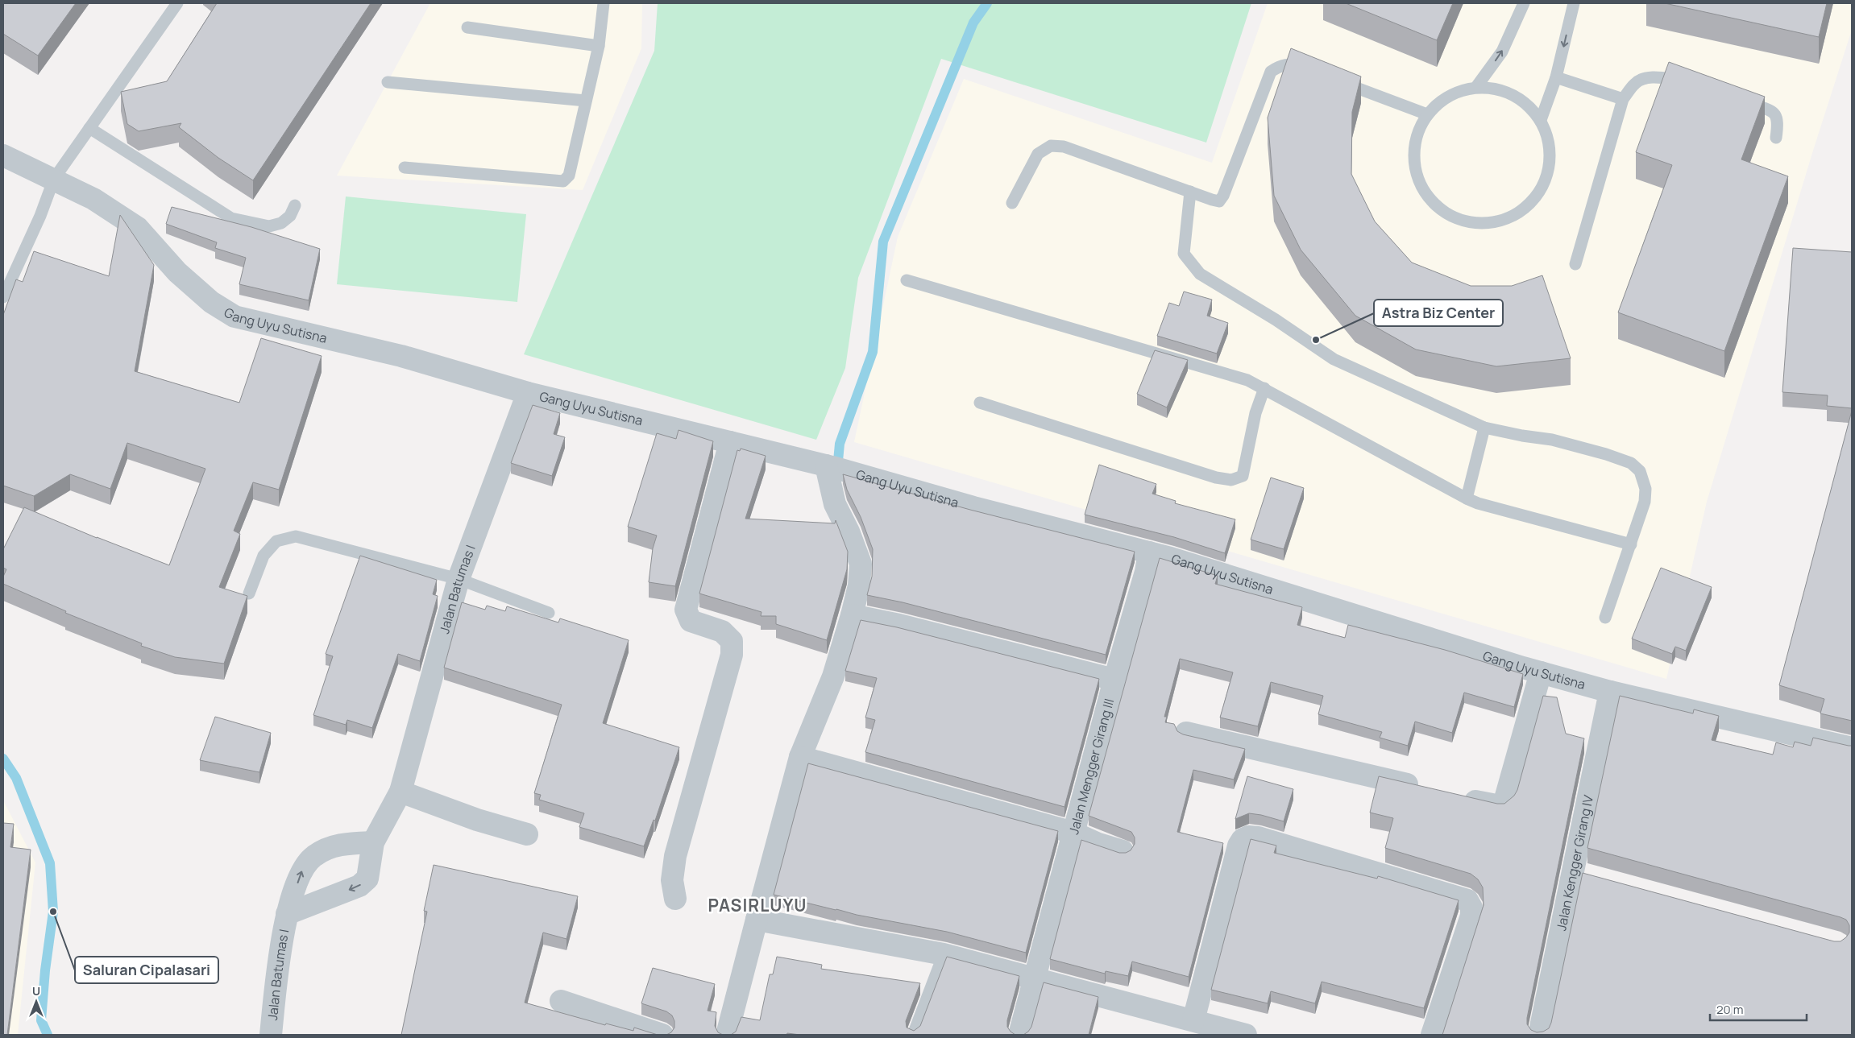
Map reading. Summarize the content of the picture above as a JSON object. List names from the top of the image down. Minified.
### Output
{"streets":{"street":["Gang Uyu Sutisna","Jalan Batumas I","Jalan Mengger Girang III","Jalan Kengger Girang IV"]},"crossings":[["Gang Uyu Sutisna","Jalan Batumas I"],["Gang Uyu Sutisna","Jalan Mengger Girang III"],["Gang Uyu Sutisna","Jalan Kengger Girang IV"]],"districts":["PASIRLUYU"],"places":["Astra Biz Center","Saluran Cipalasari"],"scale_bar":"20 m","north":"top"}
